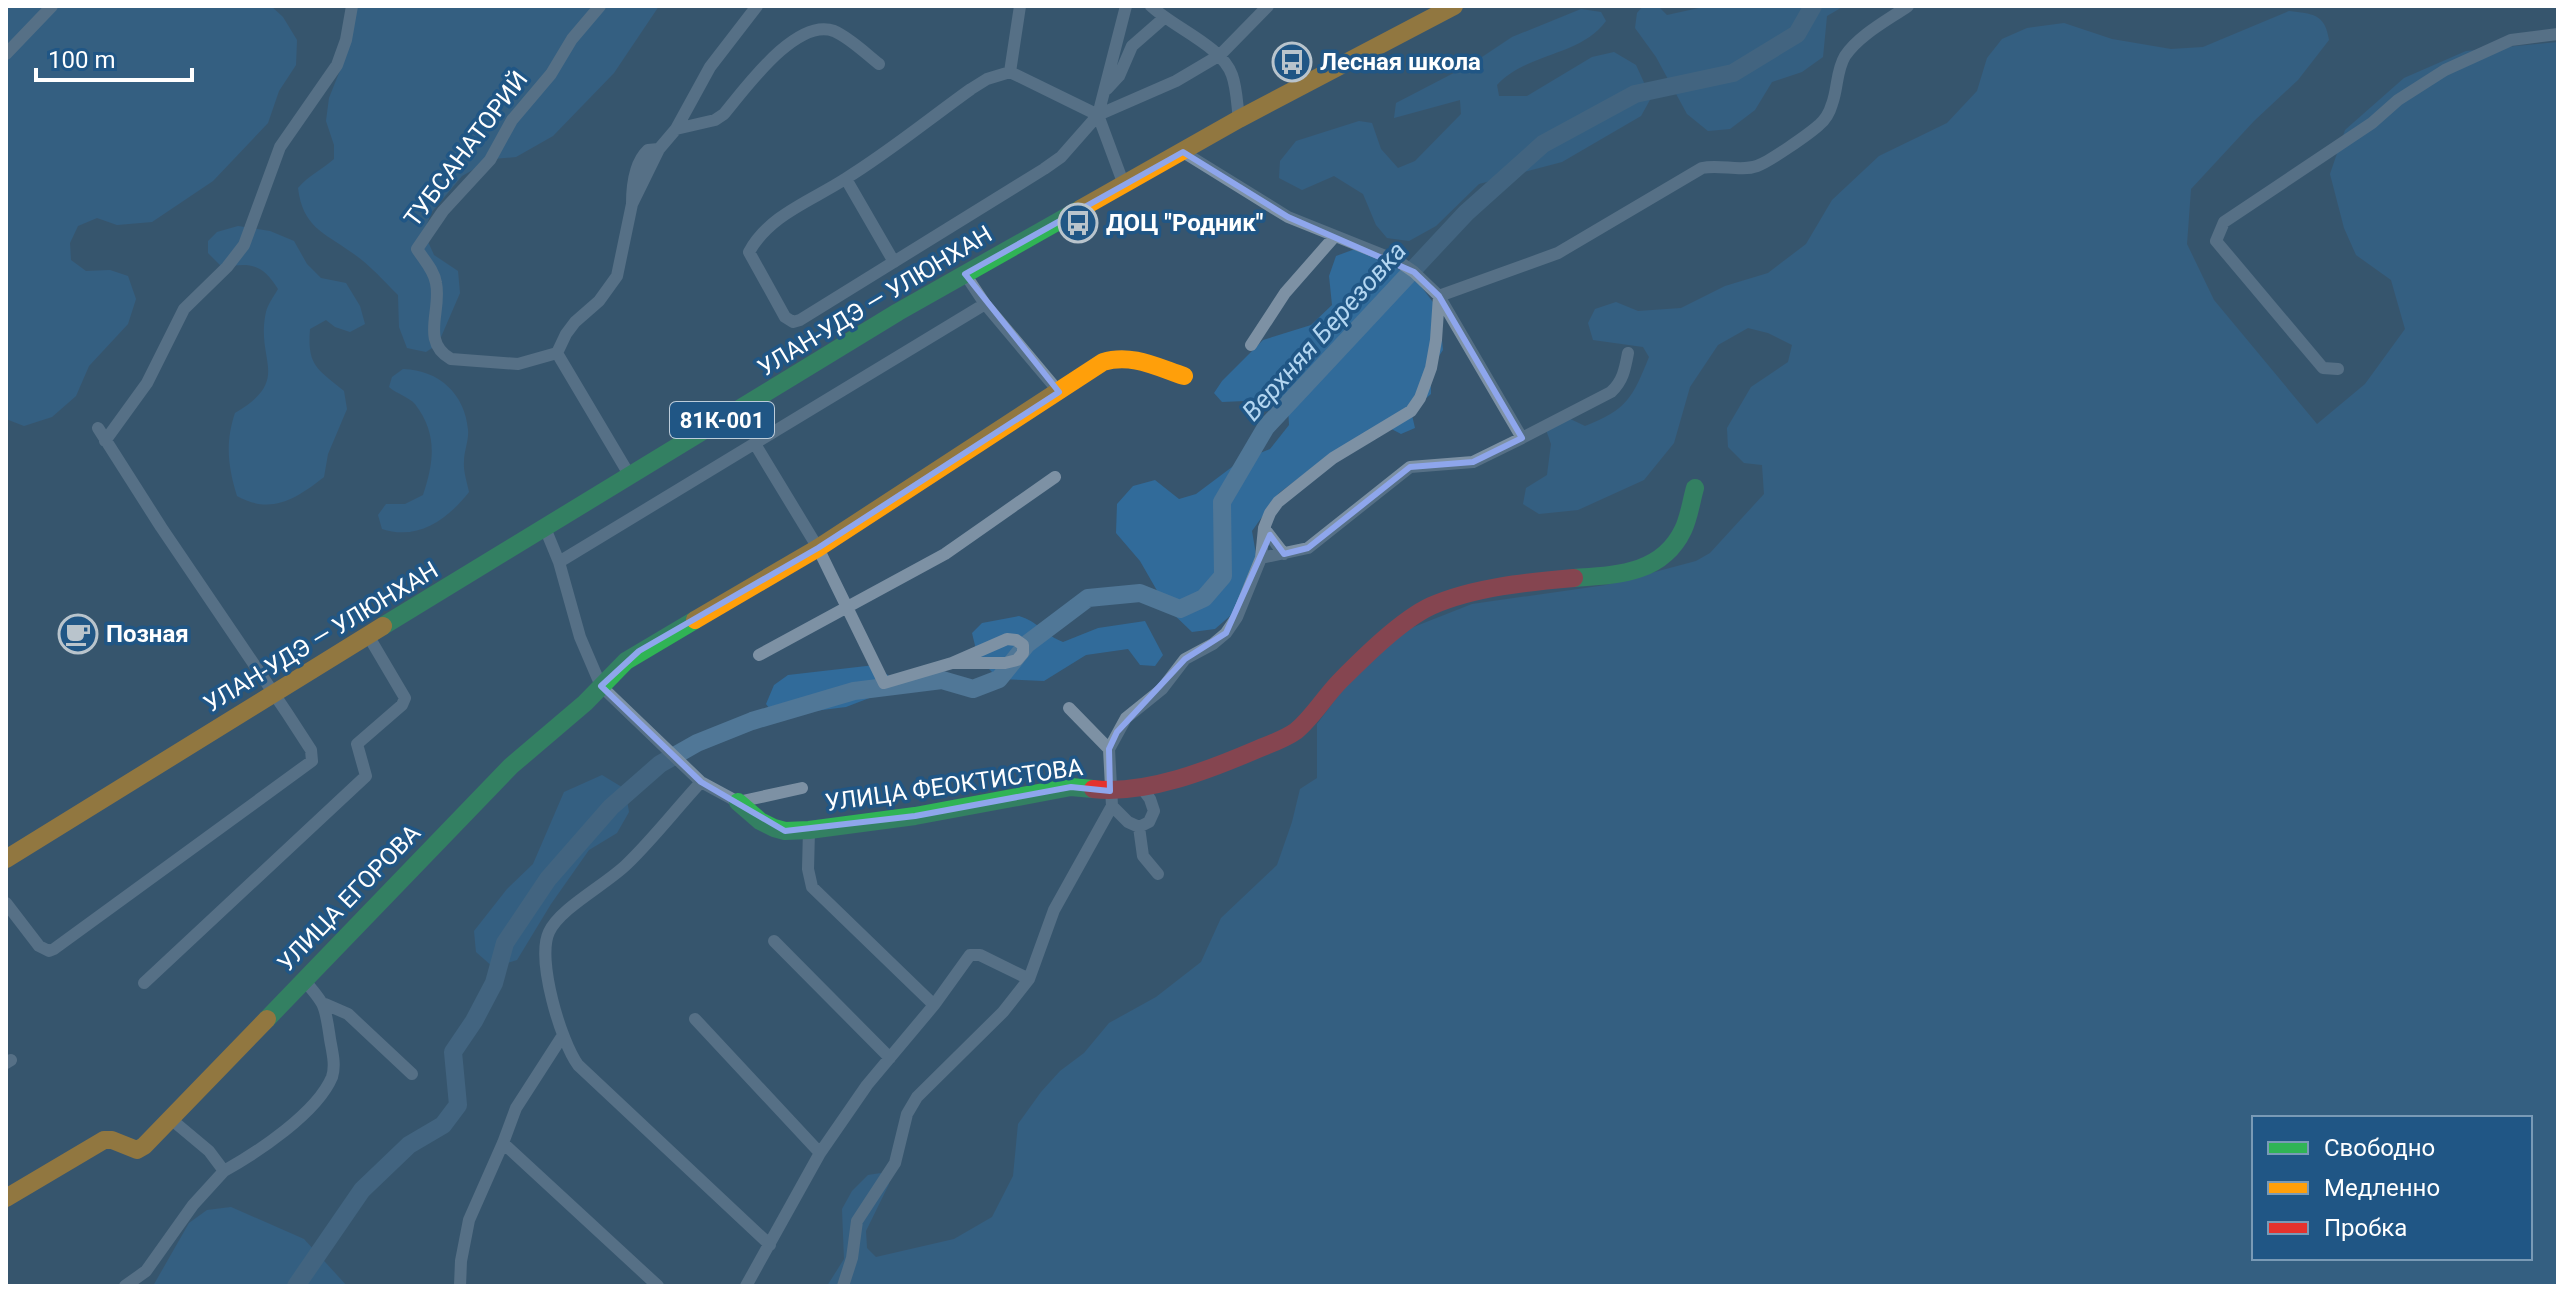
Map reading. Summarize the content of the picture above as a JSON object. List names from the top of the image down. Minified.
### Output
{"streets":{"street":["ТУБСАНАТОРИЙ","УЛАН-УДЭ — УЛЮНХАН","81К-001","УЛИЦА ФЕОКТИСТОВА","УЛИЦА ЕГОРОВА"]},"crossings":[["УЛАН-УДЭ — УЛЮНХАН","УЛИЦА ФЕОКТИСТОВА"],["УЛИЦА ФЕОКТИСТОВА","УЛИЦА ЕГОРОВА"]],"water":["Верхняя Березовка"],"places":{"bus stop":["Лесная школа","ДОЦ \"Родник\""],"cafe":["Позная"]},"legend":["Свободно","Медленно","Пробка"],"scale_bar":"100 m"}
